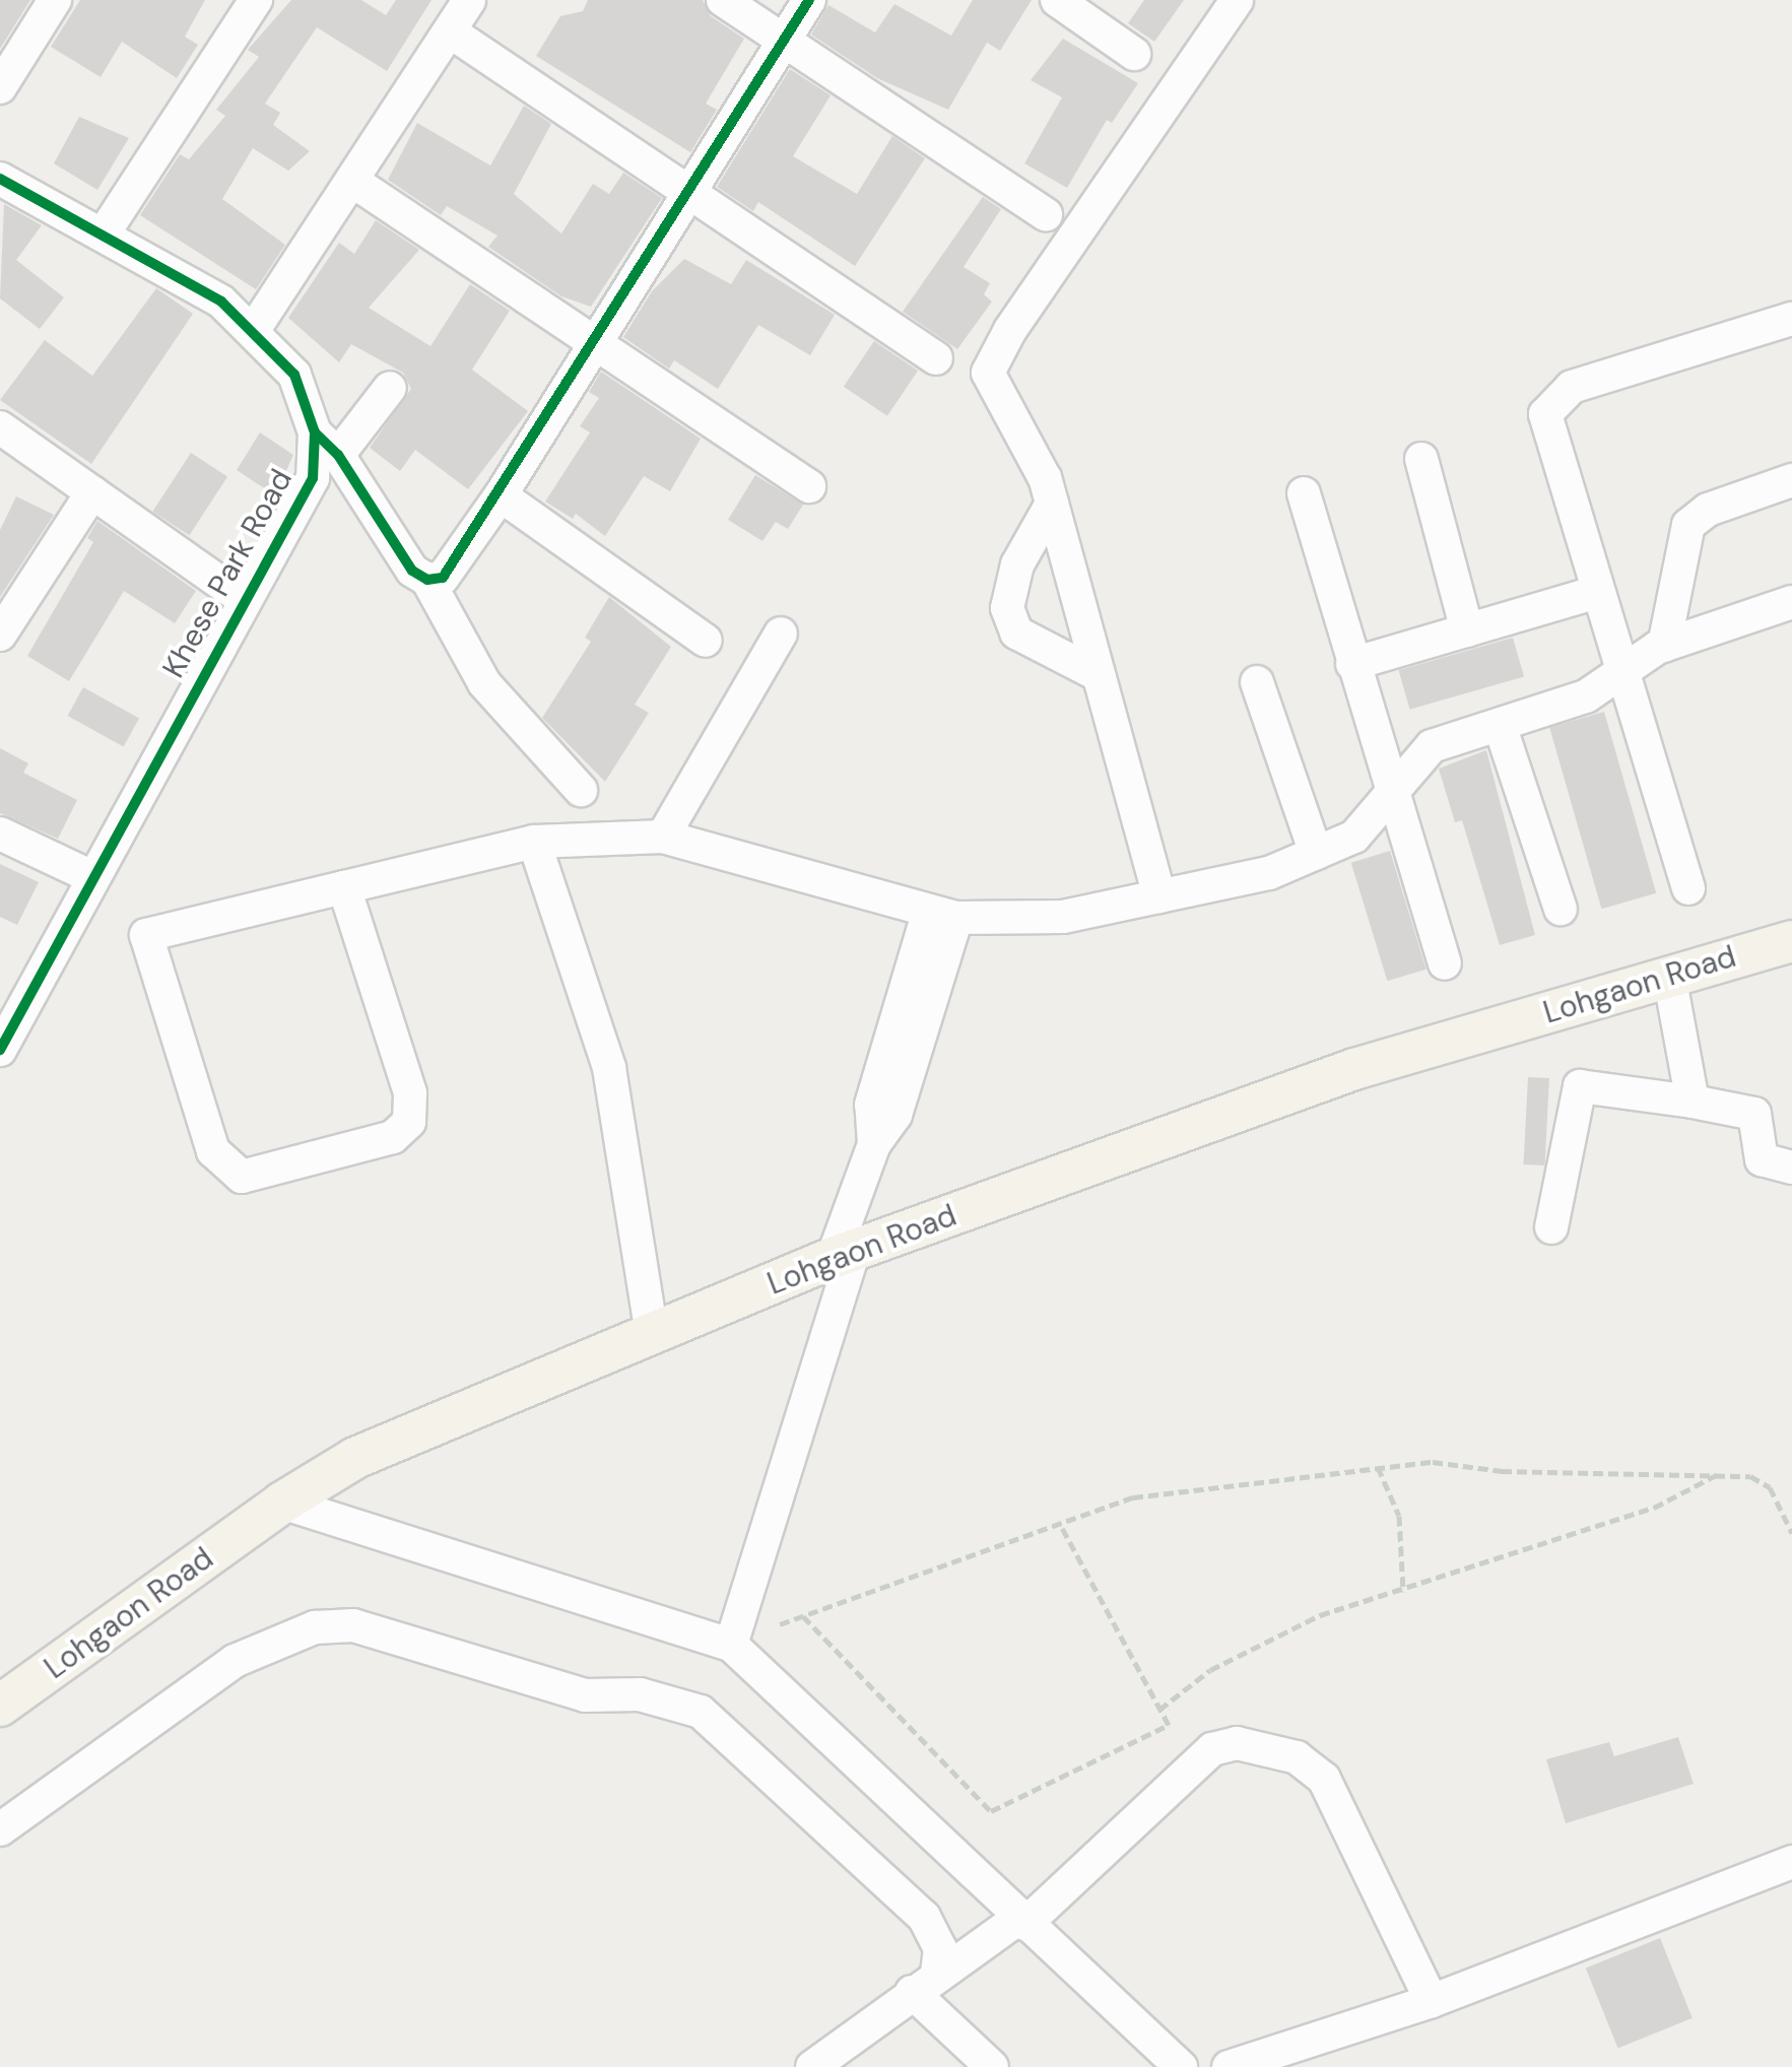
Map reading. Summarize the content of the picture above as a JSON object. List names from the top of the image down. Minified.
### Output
{"streets":{"main road":["Lohgaon Road"],"street":["Khese Park Road"]}}
